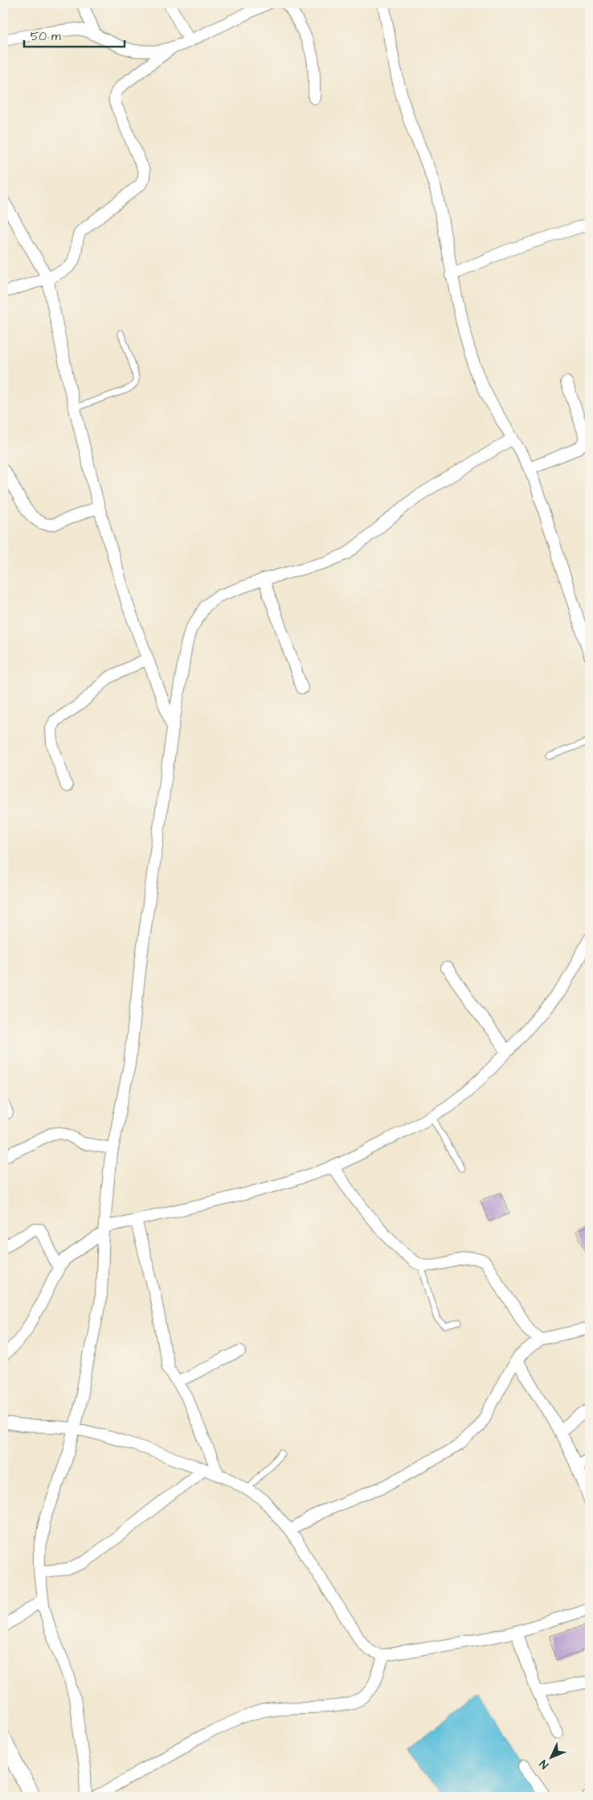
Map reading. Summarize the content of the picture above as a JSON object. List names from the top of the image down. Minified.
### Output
{"scale_bar":"50 m","north":"bottom left"}
